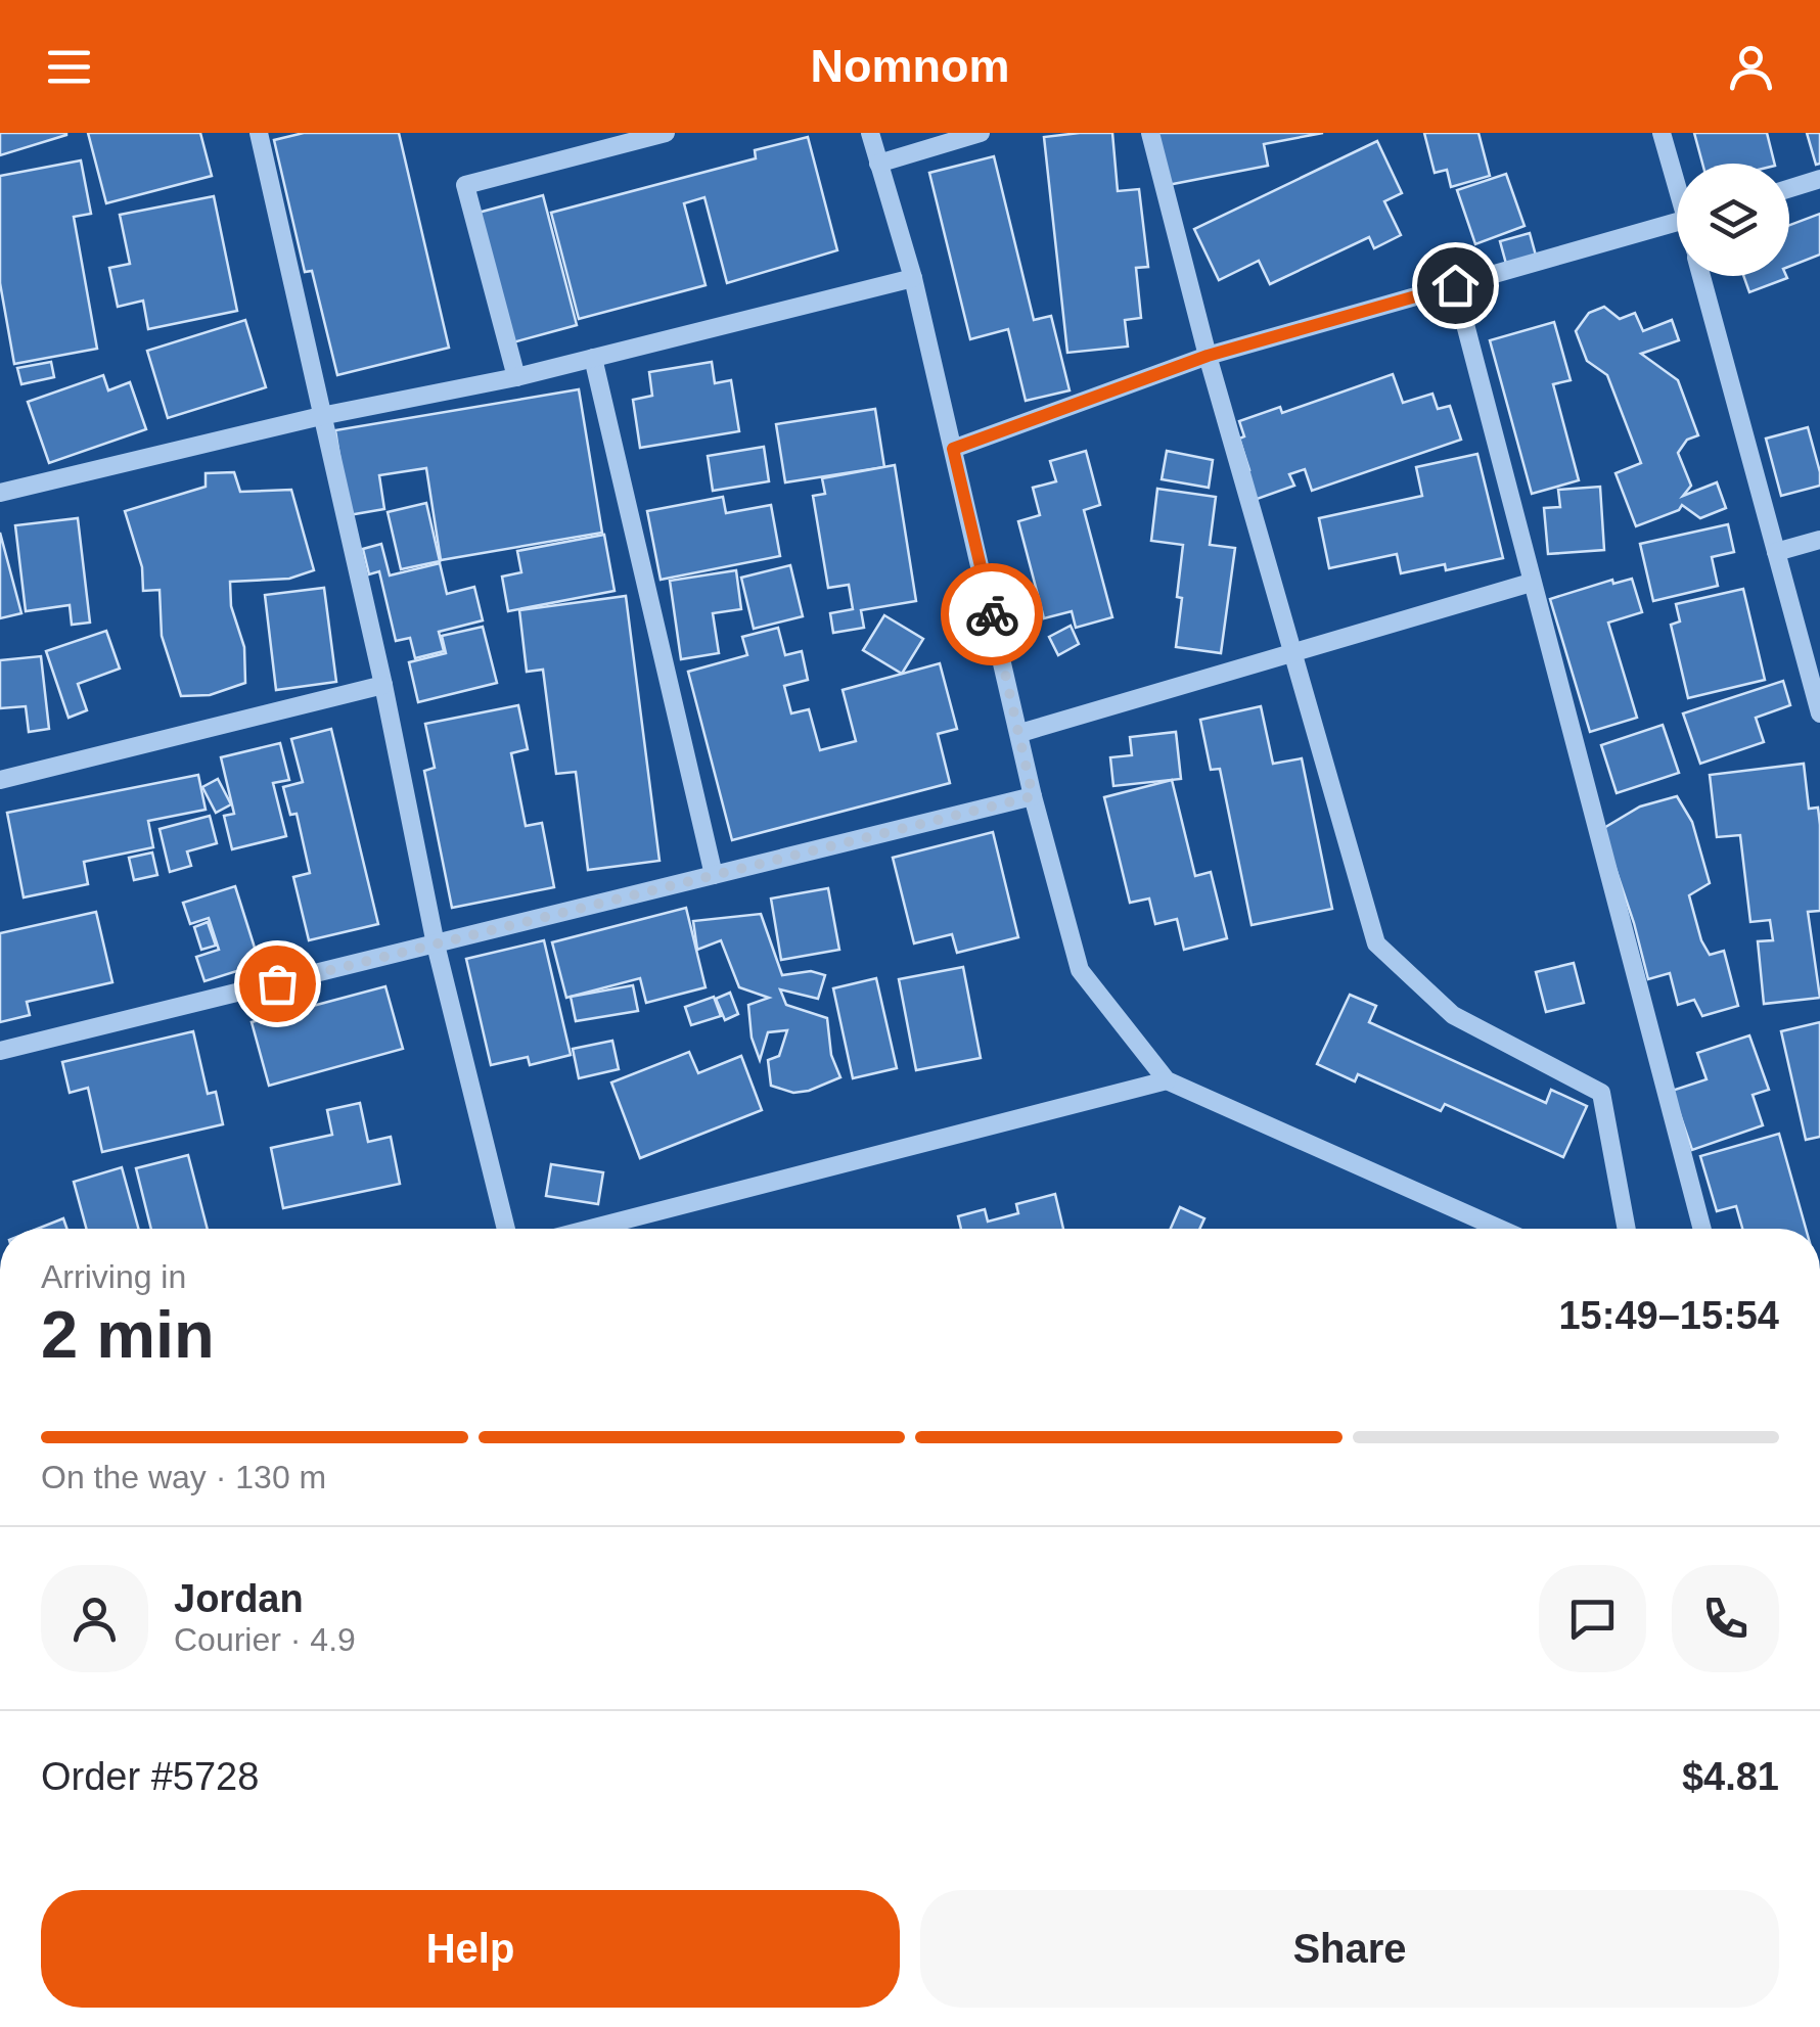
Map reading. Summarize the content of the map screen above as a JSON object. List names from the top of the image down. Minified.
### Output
{"page":{"header":"Nomnom","heading":["2 min","Arriving in","15:49–15:54"],"panel":["Jordan","Courier · 4.9","Order #5728","$4.81"],"bar":"On the way · 130 m","buttons":["Help","Share"]}}
